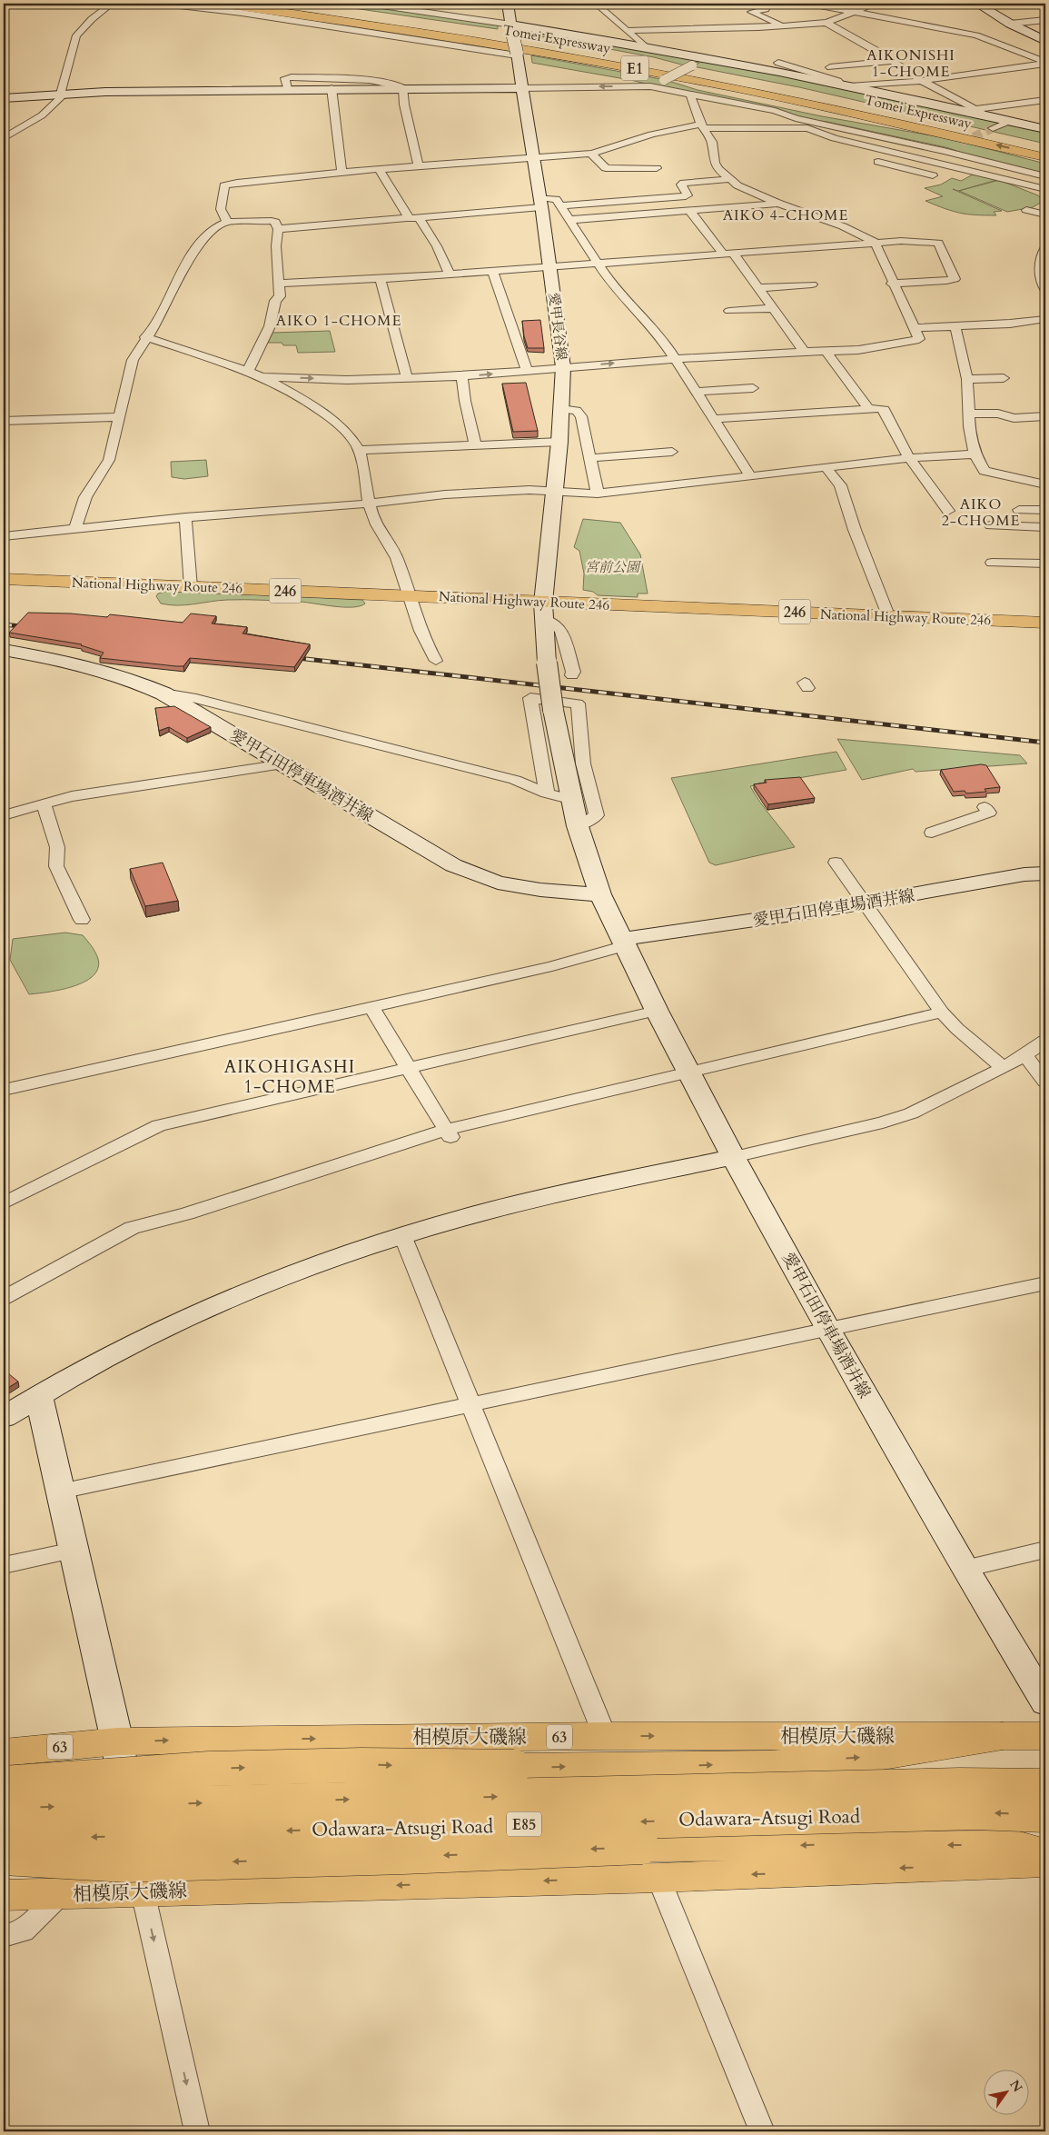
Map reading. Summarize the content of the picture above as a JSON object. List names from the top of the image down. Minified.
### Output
{"streets":{"main road":["Tomei Expressway","E1","National Highway Route 246","246","愛甲石田停車場酒井線","相模原大磯線","63","Odawara-Atsugi Road","E85"],"street":["愛甲長谷線"]},"crossings":[["愛甲長谷線","National Highway Route 246"],["愛甲長谷線","愛甲石田停車場酒井線"],["National Highway Route 246","愛甲石田停車場酒井線"]],"districts":["AIKONISHI 1-CHOME","AIKO 4-CHOME","AIKO 1-CHOME","AIKO 2-CHOME","AIKOHIGASHI 1-CHOME"],"parks":["宮前公園"],"north":"top right"}
